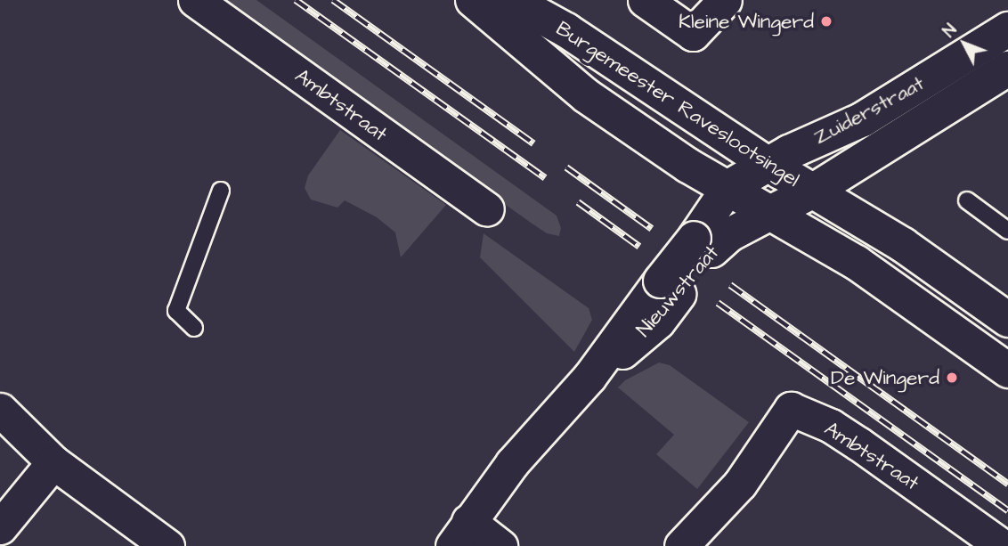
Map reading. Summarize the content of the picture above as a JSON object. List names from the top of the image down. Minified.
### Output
{"streets":{"main road":["Burgemeester Raveslootsingel","Zuiderstraat"],"street":["Ambtstraat","Nieuwstraat"]},"crossings":[["Burgemeester Raveslootsingel","Zuiderstraat"],["Burgemeester Raveslootsingel","Nieuwstraat"],["Zuiderstraat","Nieuwstraat"]],"places":["Kleine Wingerd","De Wingerd"],"north":"top left"}
